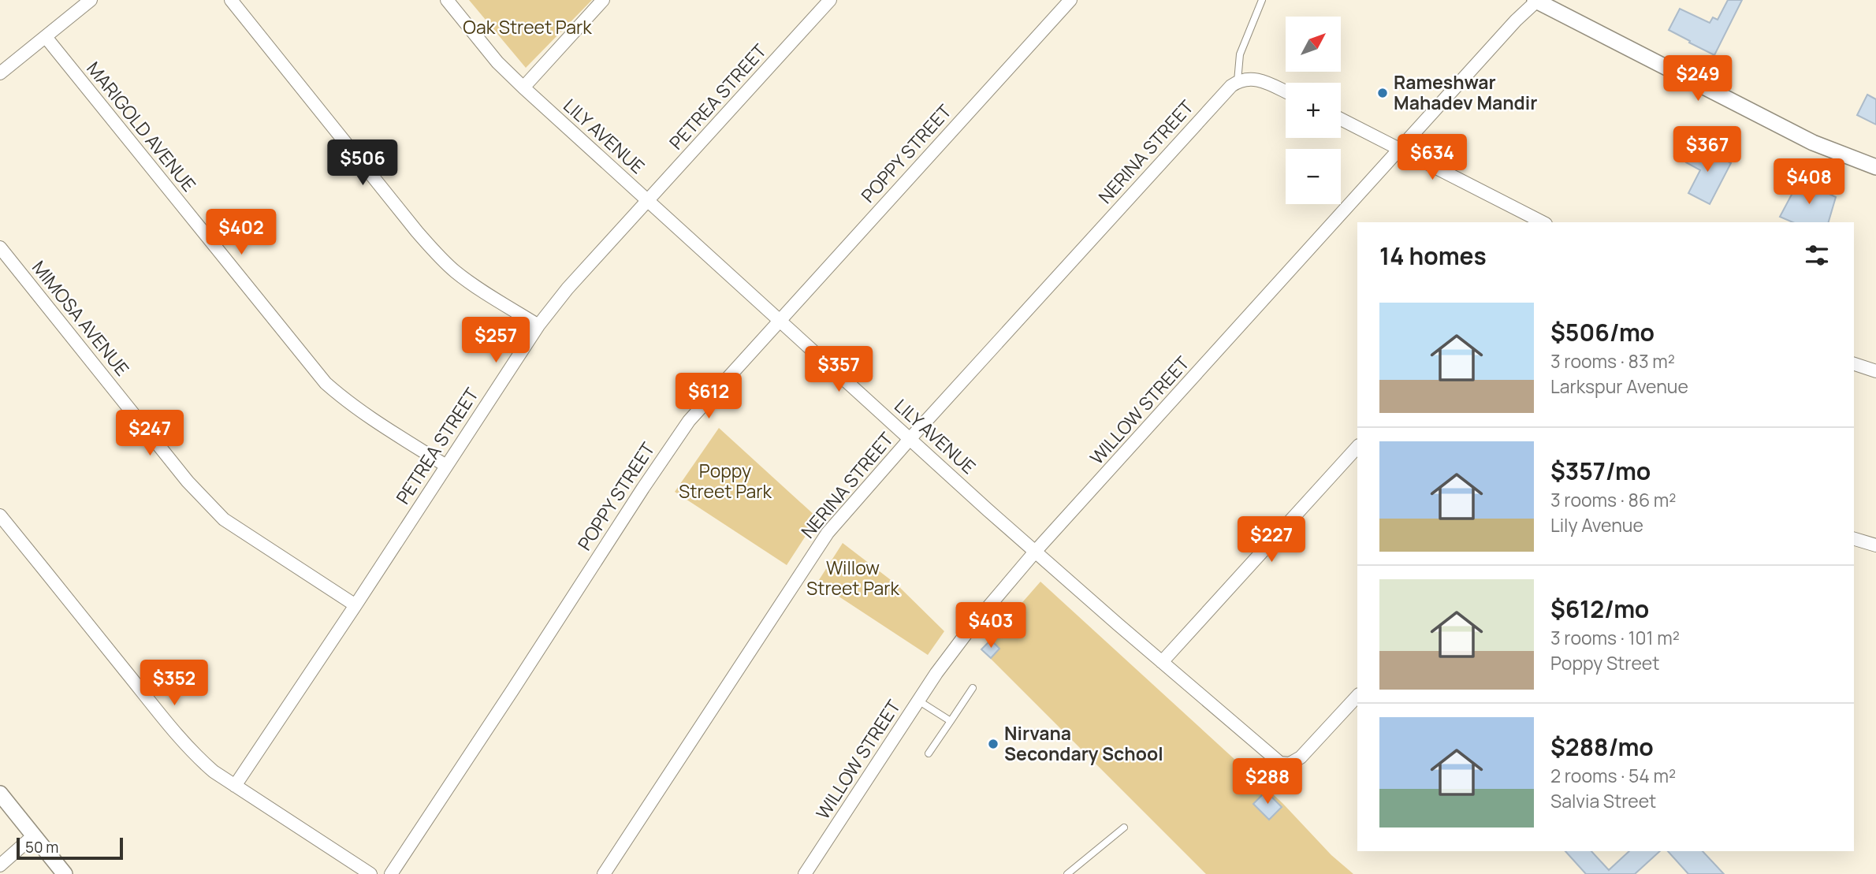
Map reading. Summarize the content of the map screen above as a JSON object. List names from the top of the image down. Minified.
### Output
{"streets":{"street":["PETREA STREET","MARIGOLD AVENUE","LILY AVENUE","NERINA STREET","POPPY STREET","MIMOSA AVENUE","WILLOW STREET"]},"crossings":[["PETREA STREET","MARIGOLD AVENUE"],["PETREA STREET","LILY AVENUE"],["PETREA STREET","MIMOSA AVENUE"],["LILY AVENUE","NERINA STREET"],["LILY AVENUE","POPPY STREET"],["LILY AVENUE","WILLOW STREET"]],"parks":["Oak Street Park","Poppy Street Park","Willow Street Park"],"places":["Rameshwar Mahadev Mandir","Nirvana Secondary School"],"scale_bar":"50 m","north":"top right","page":{"map_buttons":["+","−"],"price":["$249","$367","$634","$506","$408","$402","$257","$357","$612","$247","$227","$403","$352","$288"],"heading":"14 homes","list":[{"name":"$506/mo","note":"3 rooms · 83 m² · Larkspur Avenue"},{"name":"$357/mo","note":"3 rooms · 86 m² · Lily Avenue"},{"name":"$612/mo","note":"3 rooms · 101 m² · Poppy Street"},{"name":"$288/mo","note":"2 rooms · 54 m² · Salvia Street"}],"scale":"50 m"}}
